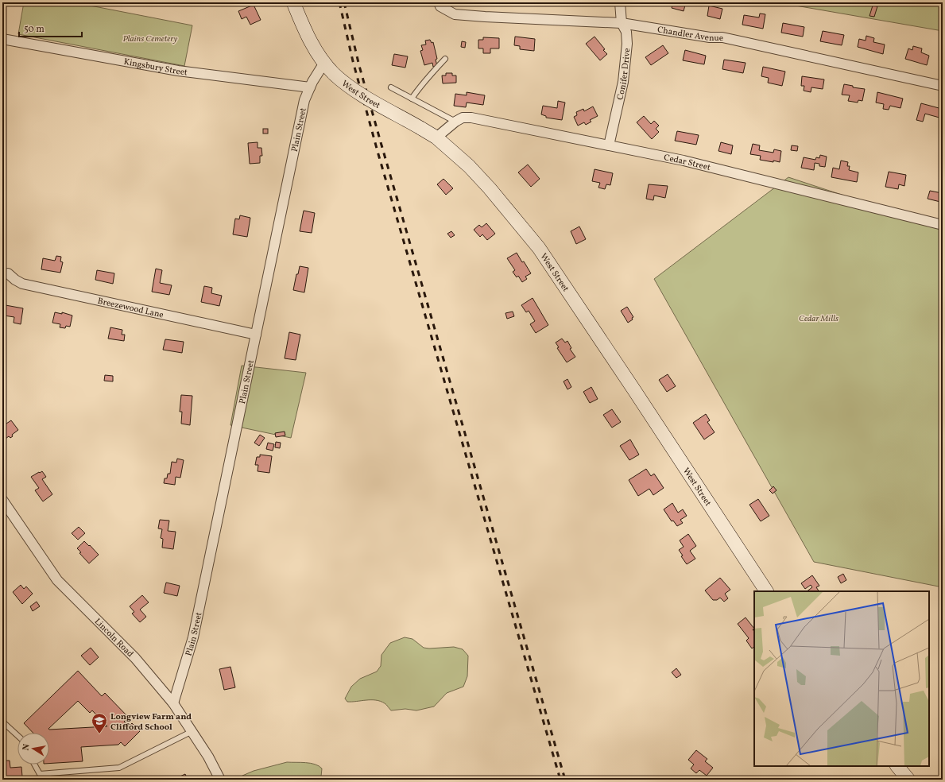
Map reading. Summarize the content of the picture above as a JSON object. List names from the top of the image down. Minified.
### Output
{"streets":{"main road":["West Street"],"street":["Chandler Avenue","Kingsbury Street","Conifer Drive","Plain Street","Cedar Street","Breezewood Lane","Lincoln Road"]},"crossings":[["Chandler Avenue","Conifer Drive"],["Kingsbury Street","Plain Street"],["Conifer Drive","Cedar Street"],["West Street","Plain Street"],["West Street","Cedar Street"],["Plain Street","Breezewood Lane"],["Plain Street","Lincoln Road"]],"parks":["Plains Cemetery","Cedar Mills"],"places":{"school or university":["Longview Farm and Clifford School"]},"scale_bar":"50 m","north":"left"}
